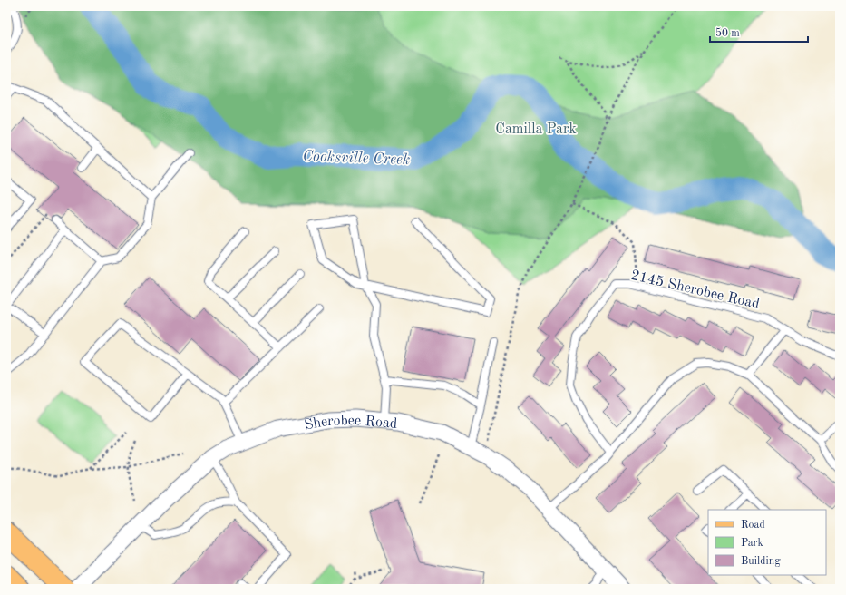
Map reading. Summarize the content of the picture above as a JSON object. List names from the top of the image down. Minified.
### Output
{"streets":{"street":["Sherobee Road"],"lane":["2145 Sherobee Road"]},"water":["Cooksville Creek"],"parks":["Camilla Park"],"legend":["Road","Park","Building"],"scale_bar":"50 m"}
